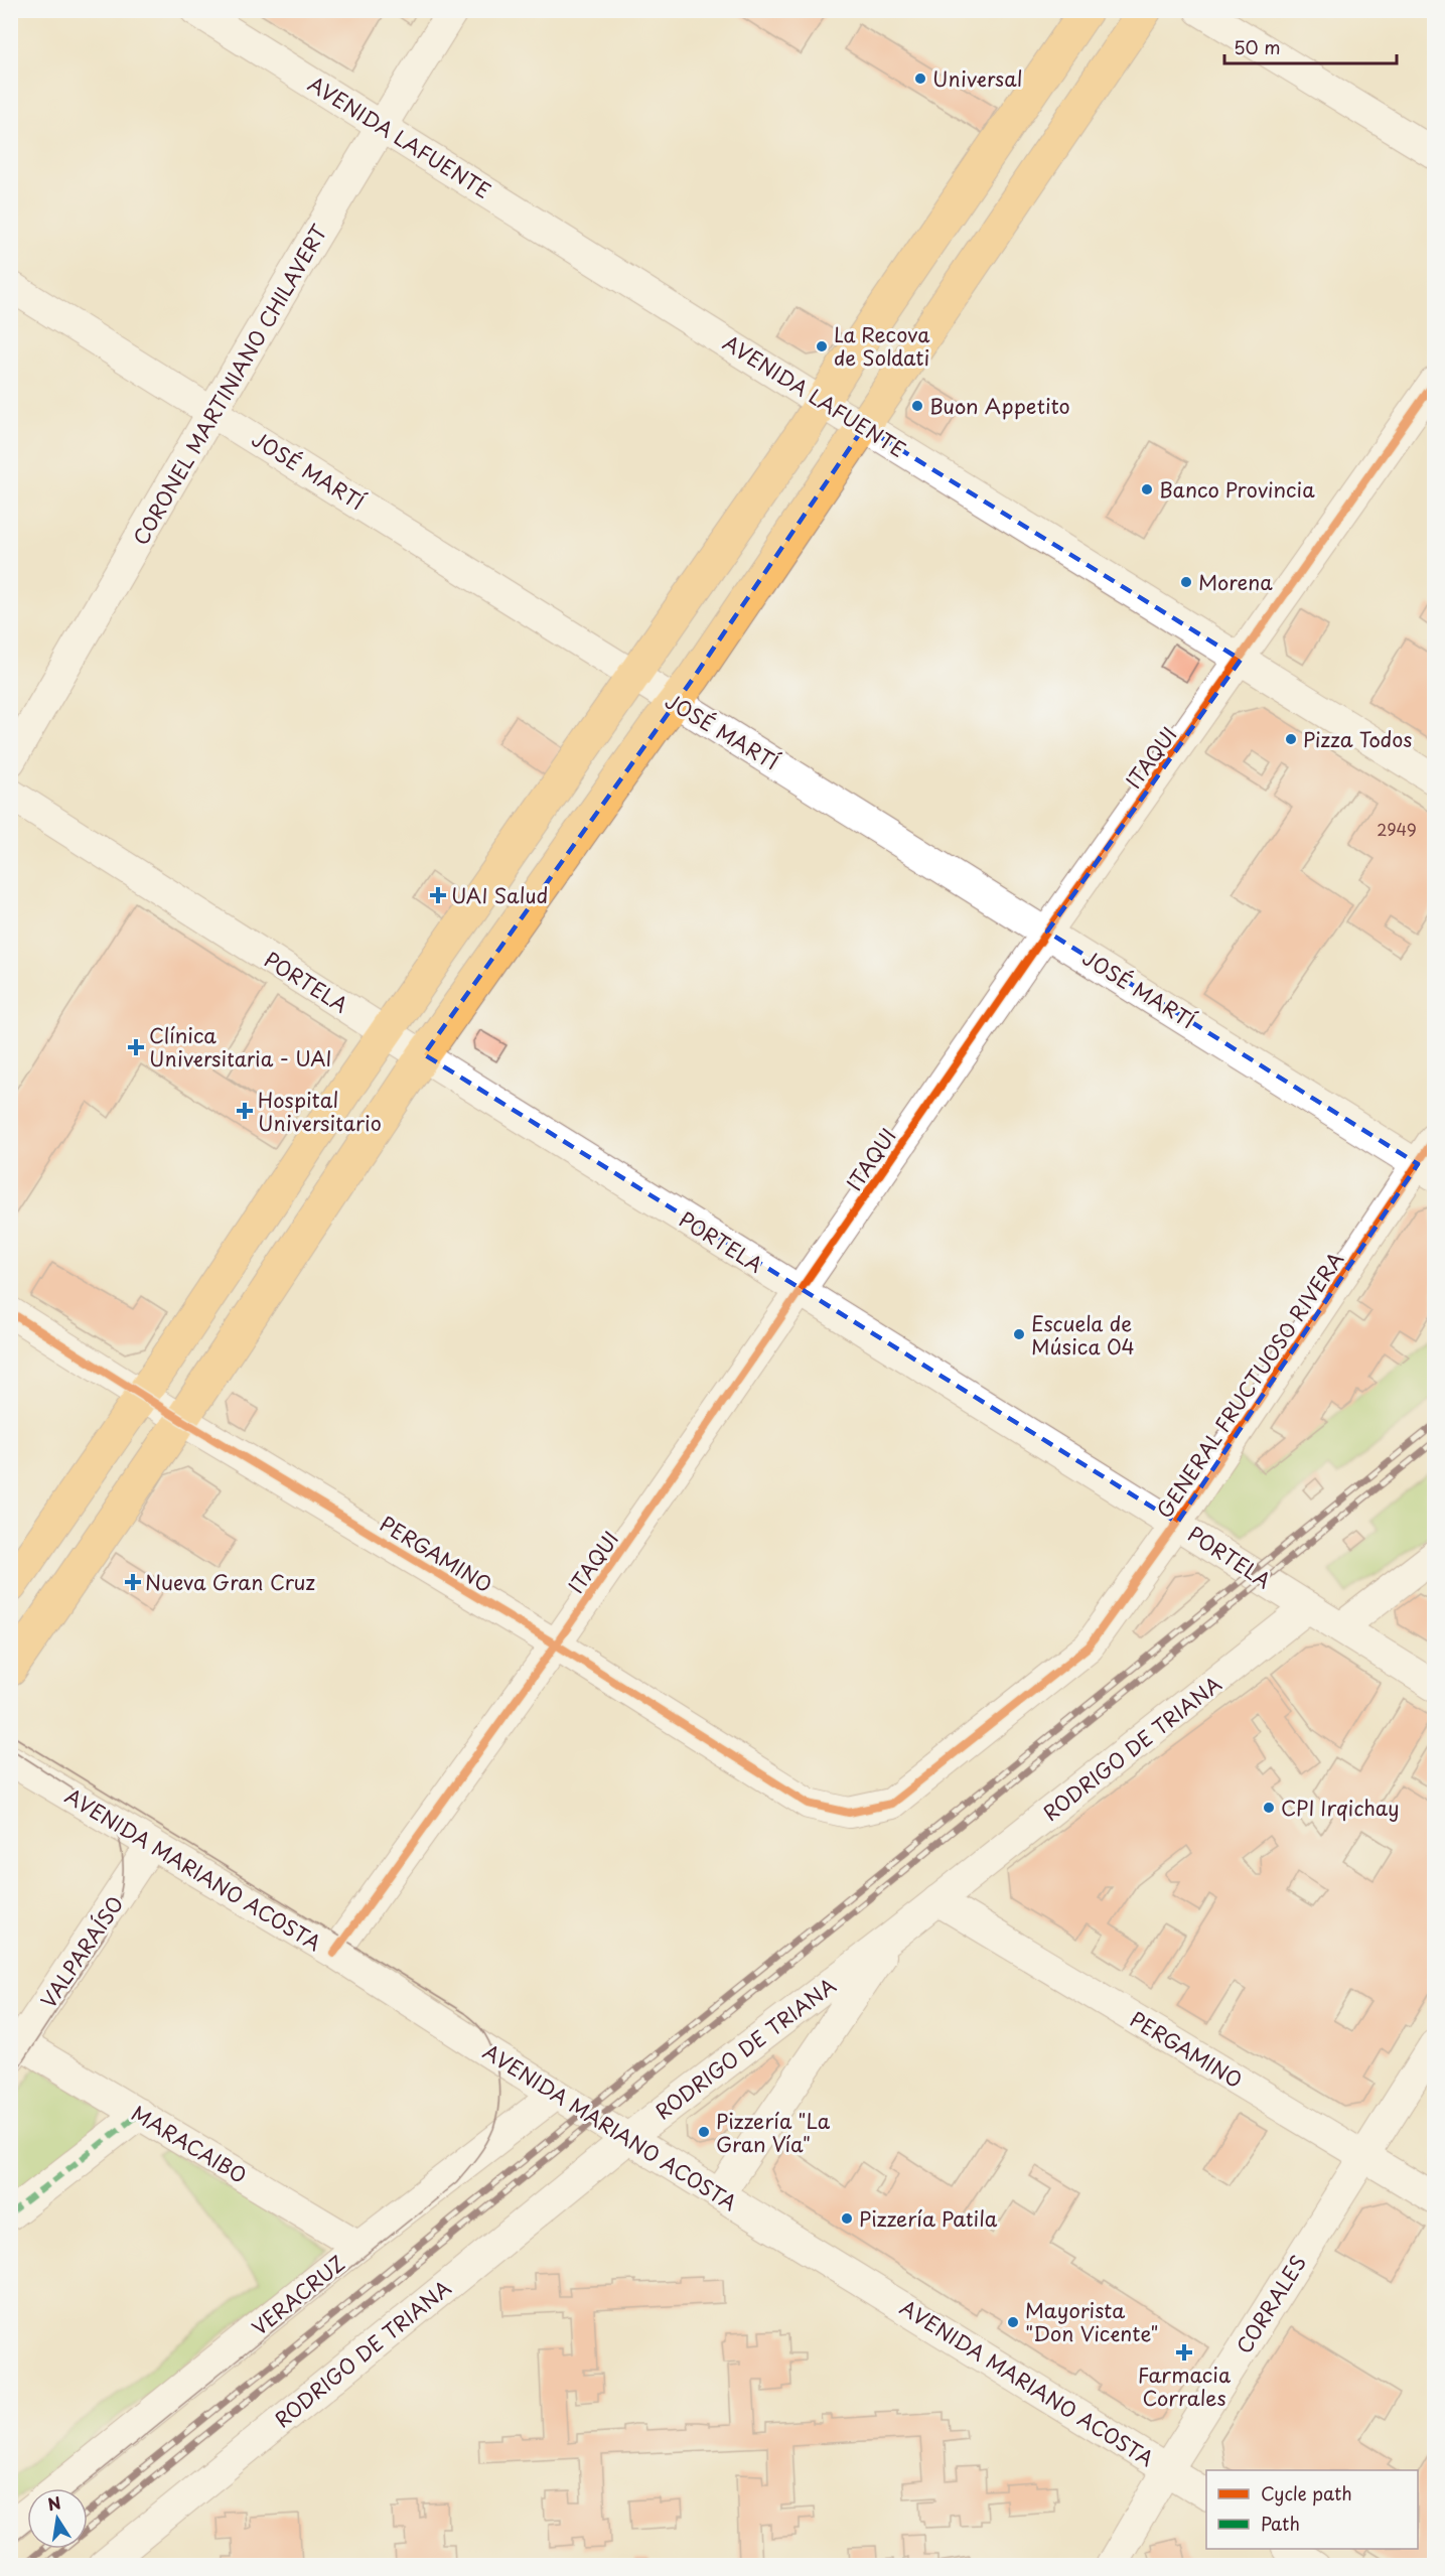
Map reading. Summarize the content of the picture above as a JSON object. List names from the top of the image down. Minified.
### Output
{"streets":{"street":["AVENIDA LAFUENTE","CORONEL MARTINIANO CHILAVERT","JOSÉ MARTÍ","ITAQUI","PORTELA","GENERAL FRUCTUOSO RIVERA","PERGAMINO","RODRIGO DE TRIANA","AVENIDA MARIANO ACOSTA","VALPARAÍSO","MARACAIBO","VERACRUZ","CORRALES"]},"crossings":[["AVENIDA LAFUENTE","CORONEL MARTINIANO CHILAVERT"],["AVENIDA LAFUENTE","ITAQUI"],["CORONEL MARTINIANO CHILAVERT","JOSÉ MARTÍ"],["JOSÉ MARTÍ","ITAQUI"],["JOSÉ MARTÍ","GENERAL FRUCTUOSO RIVERA"],["ITAQUI","PORTELA"],["ITAQUI","PERGAMINO"],["ITAQUI","AVENIDA MARIANO ACOSTA"],["PORTELA","GENERAL FRUCTUOSO RIVERA"],["PORTELA","RODRIGO DE TRIANA"],["GENERAL FRUCTUOSO RIVERA","PERGAMINO"],["PERGAMINO","RODRIGO DE TRIANA"],["PERGAMINO","CORRALES"],["RODRIGO DE TRIANA","AVENIDA MARIANO ACOSTA"],["AVENIDA MARIANO ACOSTA","VALPARAÍSO"],["AVENIDA MARIANO ACOSTA","VERACRUZ"],["AVENIDA MARIANO ACOSTA","CORRALES"],["VALPARAÍSO","MARACAIBO"],["MARACAIBO","VERACRUZ"]],"places":{"other":["Universal","La Recova de Soldati","Buon Appetito","Banco Provincia","Morena","Pizza Todos","Escuela de Música 04","CPI Irqichay","Pizzería \"La Gran Vía\"","Pizzería Patila","Mayorista \"Don Vicente\""],"health":["UAI Salud","Clínica Universitaria - UAI","Hospital Universitario","Nueva Gran Cruz","Farmacia Corrales"]},"house_numbers":["2949"],"legend":["Cycle path","Path"],"scale_bar":"50 m","north":"top"}
